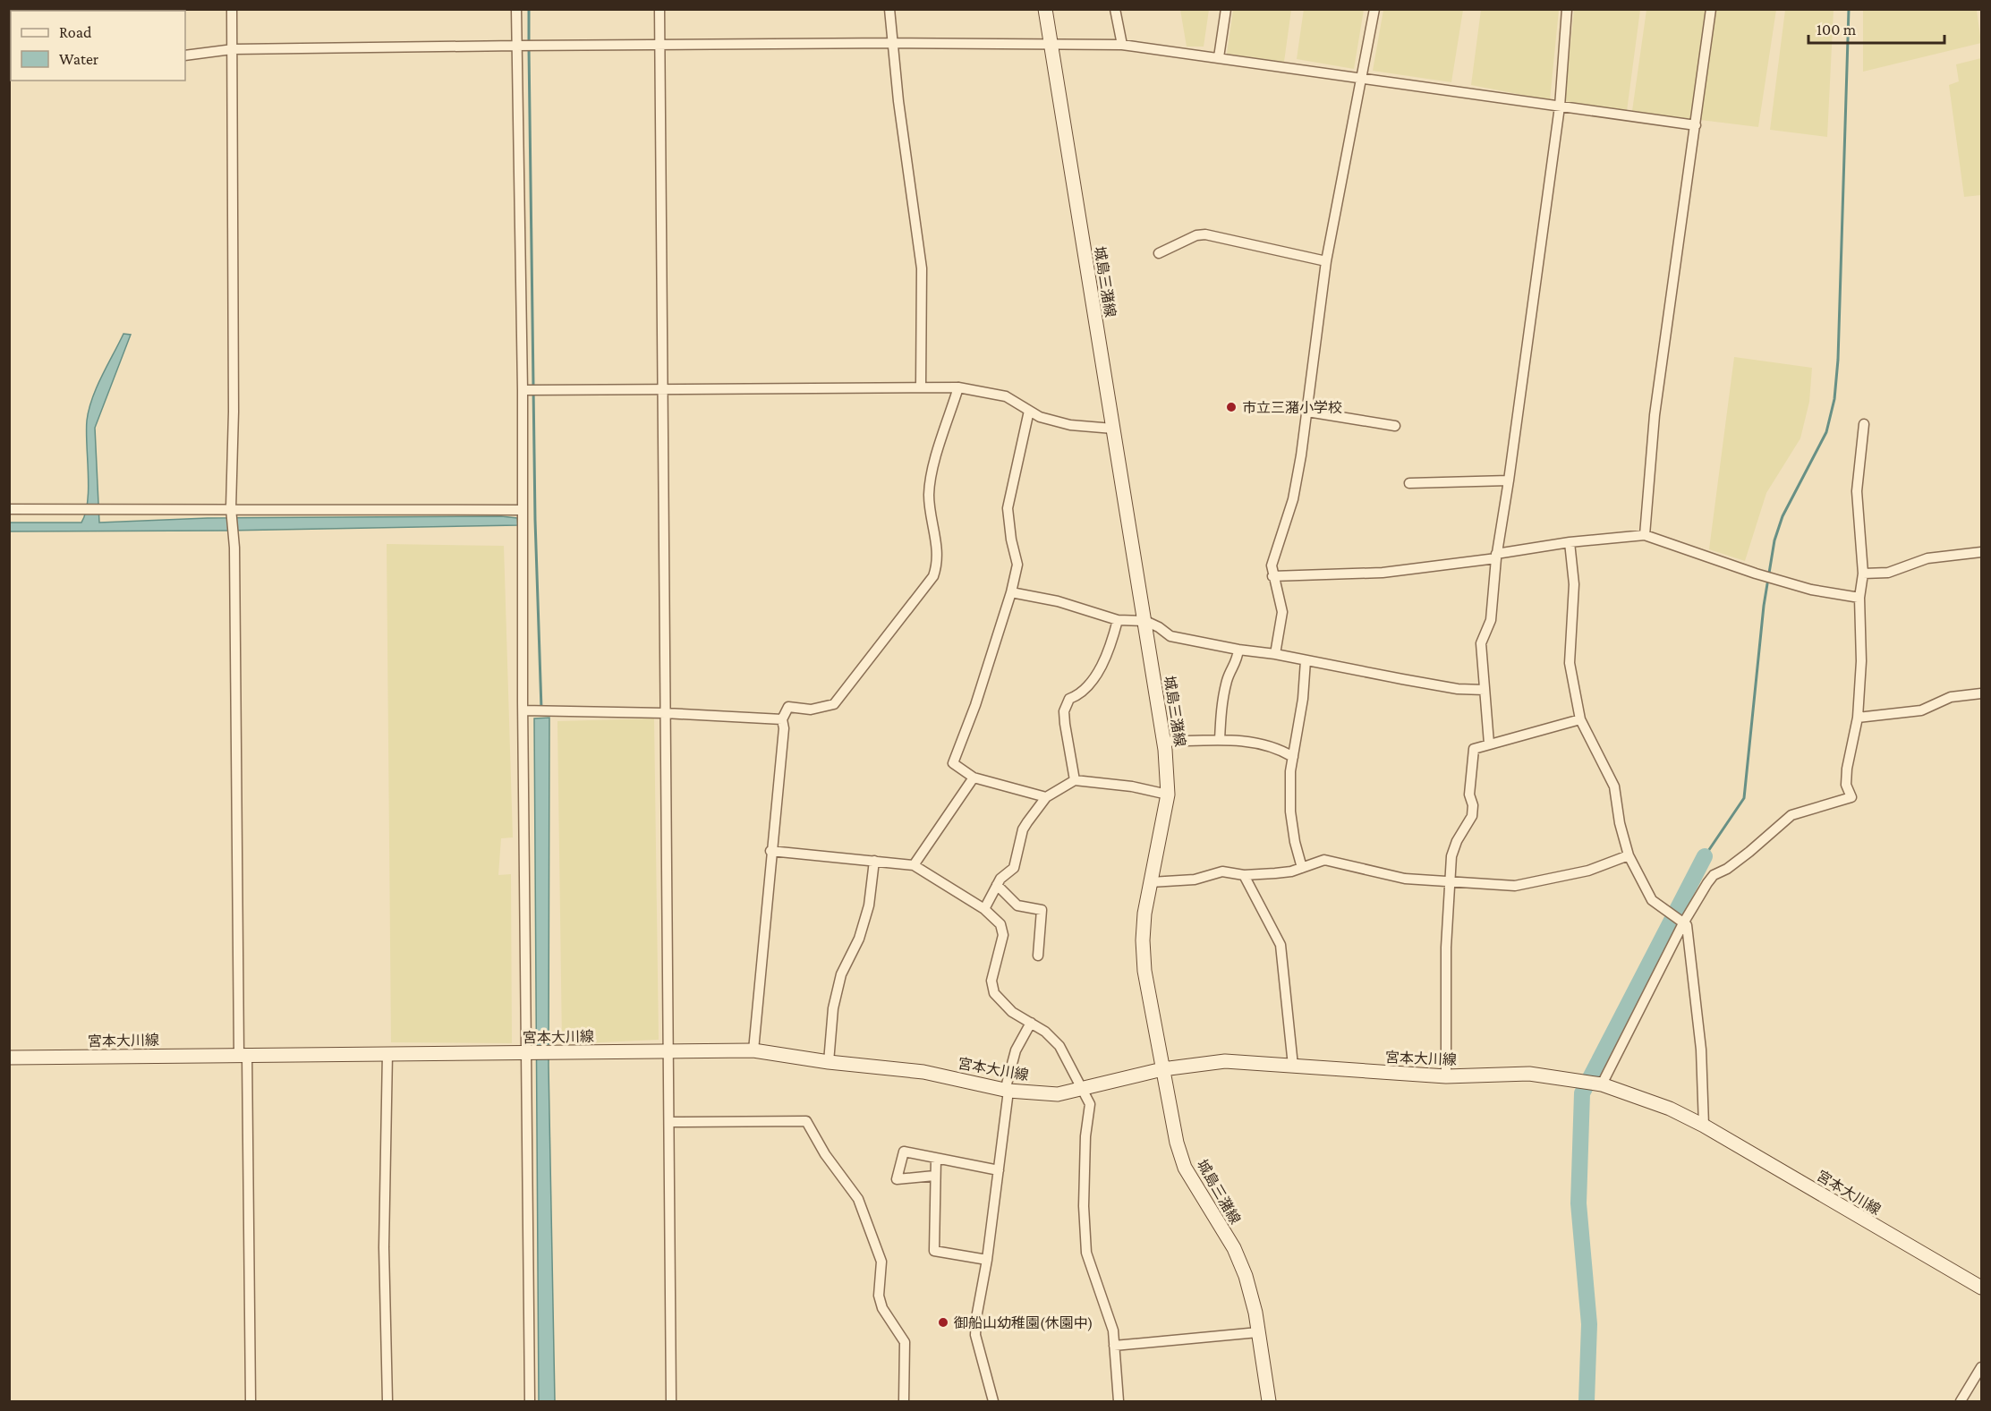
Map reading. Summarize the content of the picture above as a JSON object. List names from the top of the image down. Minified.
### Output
{"streets":{"main road":["城島三潴線","宮本大川線"]},"crossings":[["城島三潴線","宮本大川線"]],"places":["市立三潴小学校","御船山幼稚園(休園中)"],"legend":["Road","Water"],"scale_bar":"100 m"}
